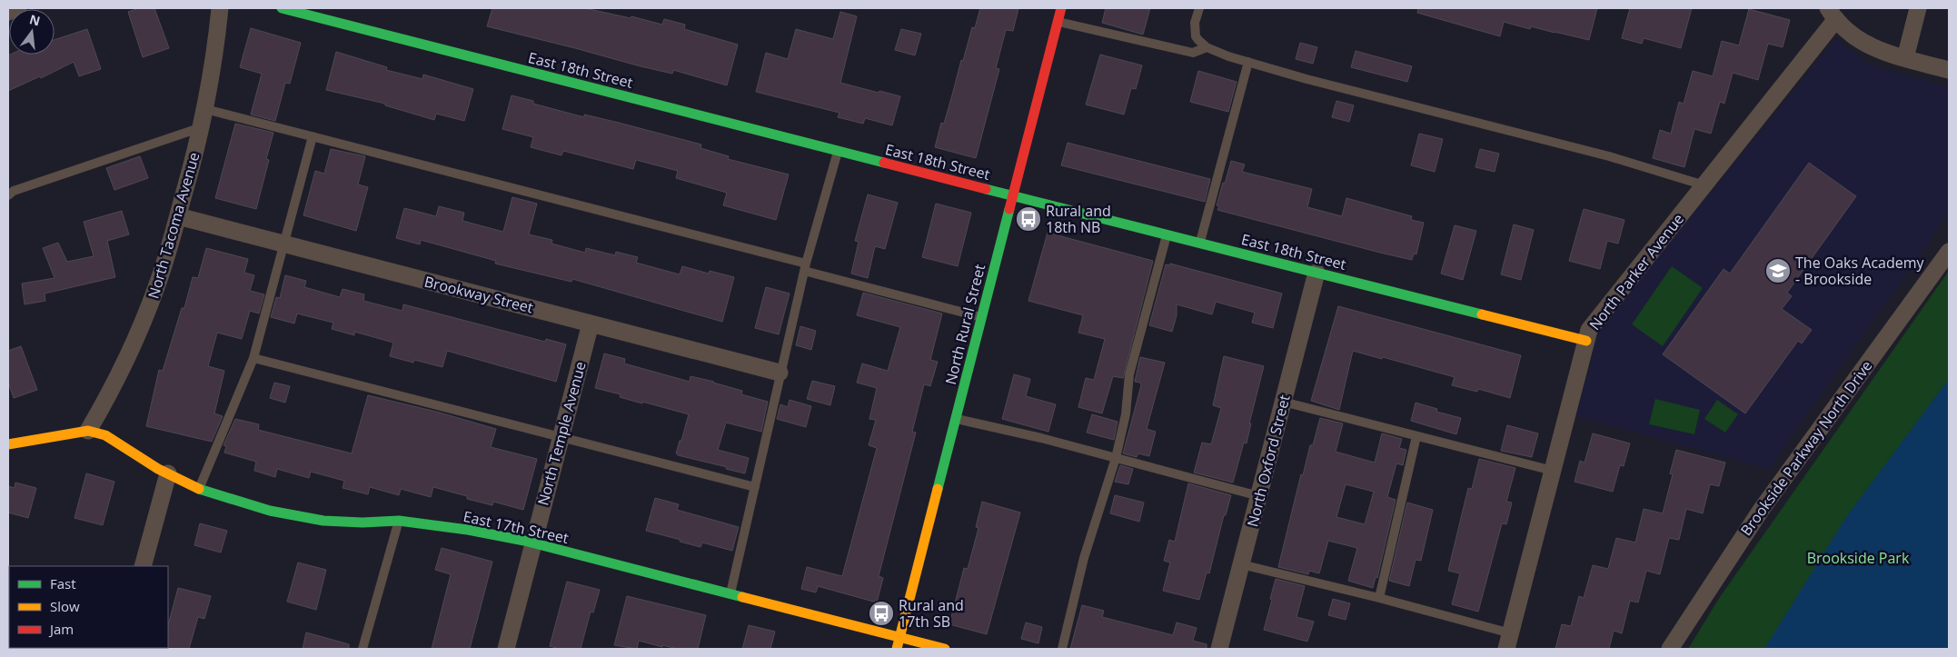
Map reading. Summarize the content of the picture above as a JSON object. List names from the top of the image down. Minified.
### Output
{"streets":{"street":["East 18th Street","North Tacoma Avenue","North Parker Avenue","Brookway Street","North Rural Street","North Temple Avenue","Brookside Parkway North Drive","North Oxford Street","East 17th Street"]},"crossings":[["East 18th Street","North Parker Avenue"],["East 18th Street","North Rural Street"],["East 18th Street","North Oxford Street"],["North Tacoma Avenue","Brookway Street"],["North Tacoma Avenue","East 17th Street"],["Brookway Street","North Temple Avenue"],["North Rural Street","East 17th Street"],["North Temple Avenue","East 17th Street"]],"parks":["Brookside Park"],"places":{"bus stop":["Rural and 18th NB","Rural and 17th SB"],"school or university":["The Oaks Academy - Brookside"]},"legend":["Fast","Slow","Jam"],"north":"top"}
